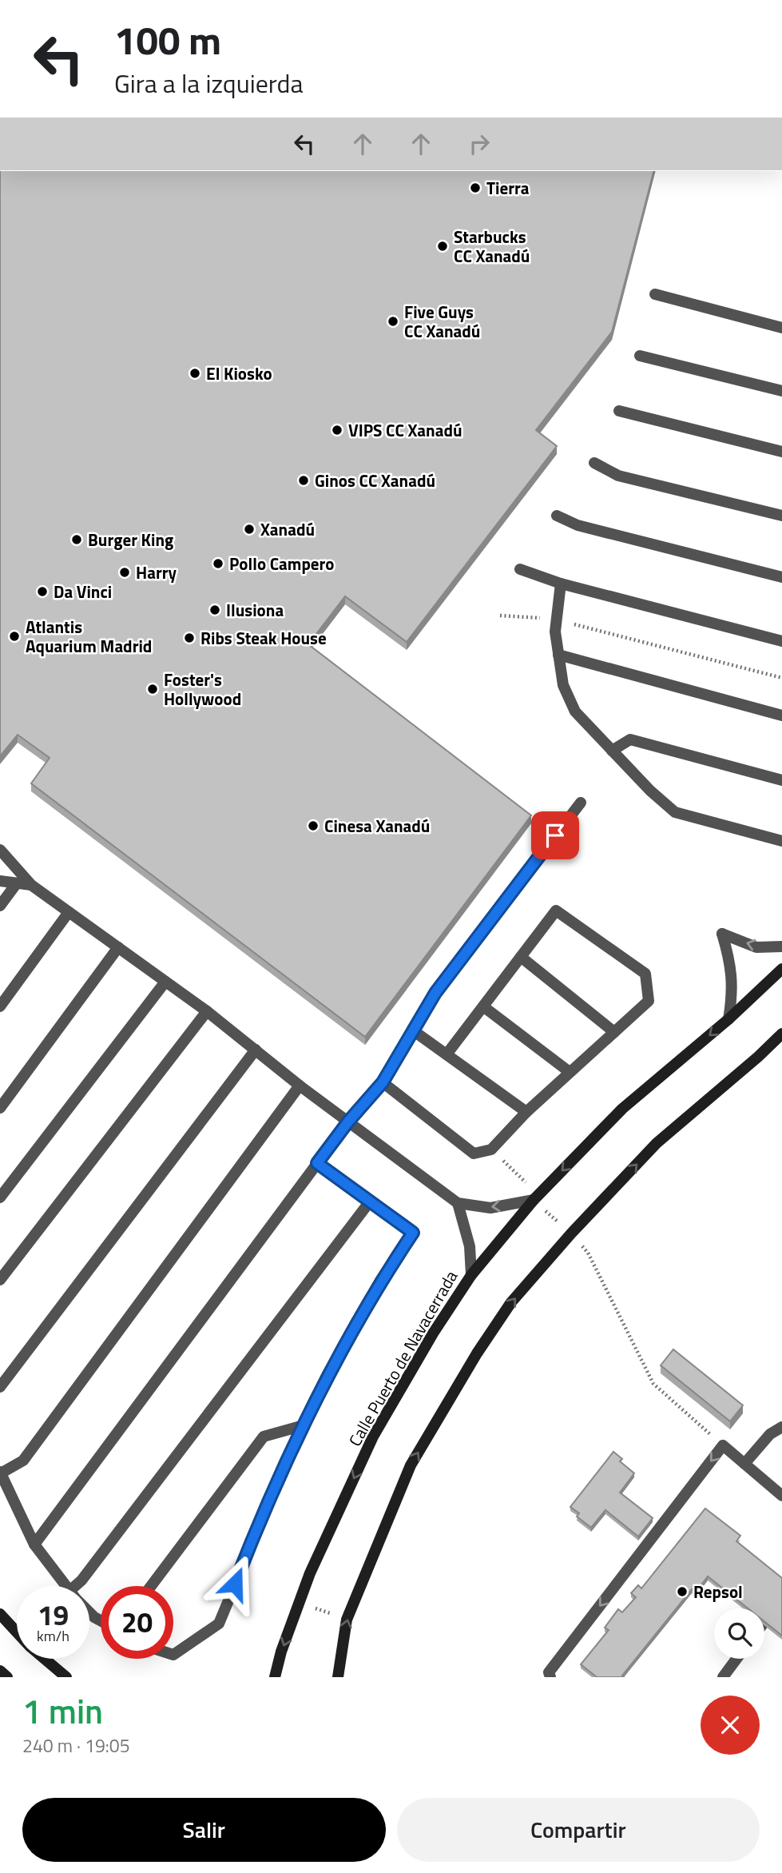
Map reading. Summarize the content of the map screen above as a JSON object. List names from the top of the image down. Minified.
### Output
{"streets":{"street":["Calle Puerto de Navacerrada"]},"places":["Tierra","Starbucks CC Xanadú","Five Guys CC Xanadú","El Kiosko","VIPS CC Xanadú","Ginos CC Xanadú","Xanadú","Burger King","Pollo Campero","Harry","Da Vinci","Ilusiona","Atlantis Aquarium Madrid","Ribs Steak House","Foster's Hollywood","Cinesa Xanadú","Repsol"],"page":{"turn":["100 m","Gira a la izquierda"],"speed":"19 km/h","limit":"20","heading":["1 min","240 m · 19:05"],"buttons":["Salir","Compartir"]}}
